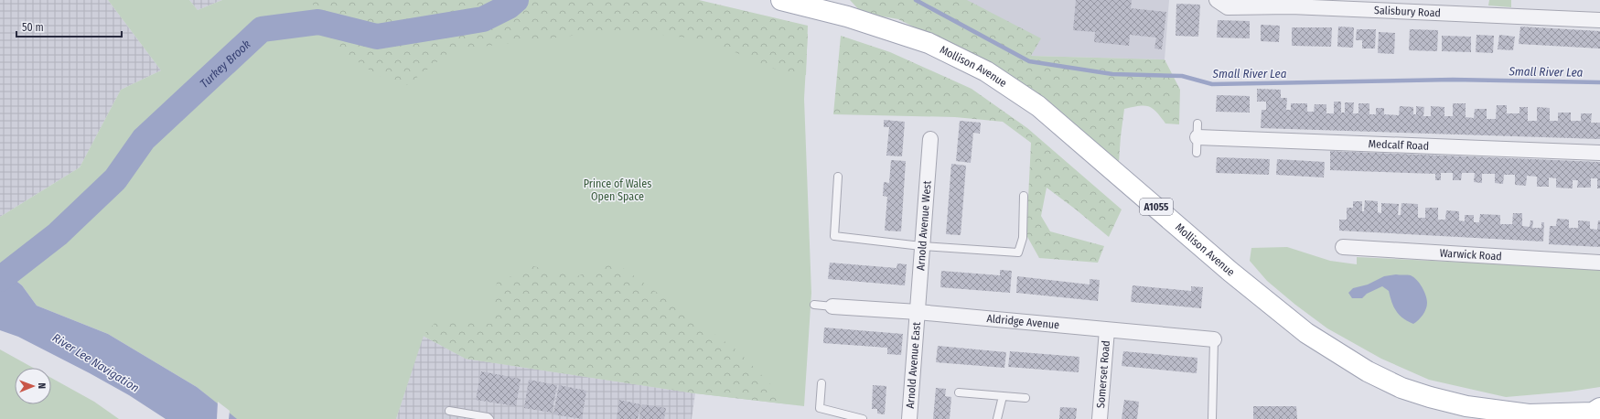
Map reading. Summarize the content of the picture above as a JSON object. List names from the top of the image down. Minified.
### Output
{"streets":{"main road":["Mollison Avenue","A1055"],"street":["Salisbury Road","Medcalf Road","Arnold Avenue West","Warwick Road","Aldridge Avenue","Arnold Avenue East","Somerset Road"]},"crossings":[["Arnold Avenue West","Aldridge Avenue"],["Arnold Avenue West","Arnold Avenue East"],["Aldridge Avenue","Arnold Avenue East"],["Aldridge Avenue","Somerset Road"]],"water":["Turkey Brook","Small River Lea","River Lee Navigation"],"parks":["Prince of Wales Open Space"],"scale_bar":"50 m","north":"right"}
